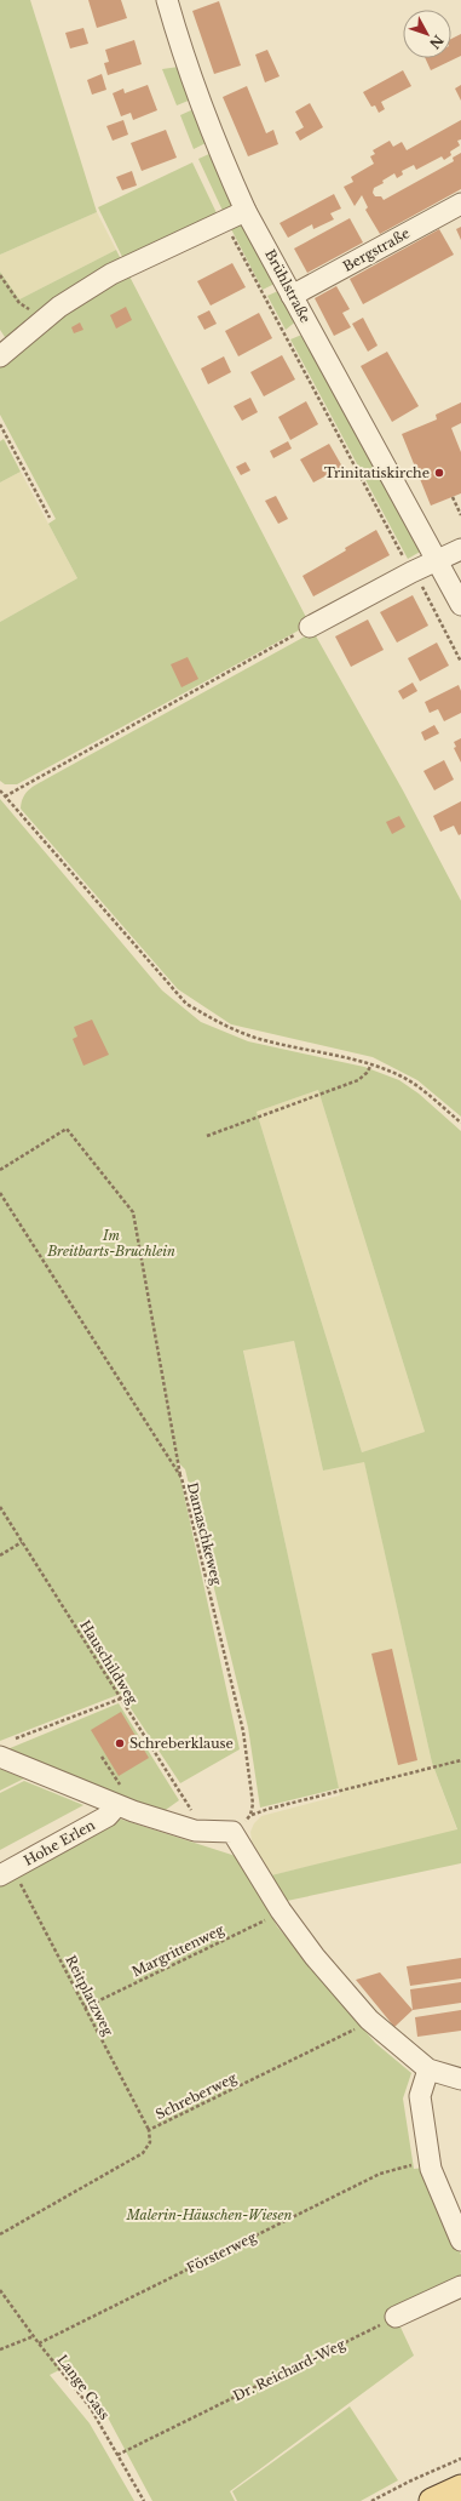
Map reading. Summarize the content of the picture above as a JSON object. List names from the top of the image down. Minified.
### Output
{"streets":{"street":["Bergstraße","Brühlstraße","Hohe Erlen"],"path":["Damaschkeweg","Hauschildweg","Margrittenweg","Reitplatzweg","Schreberweg","Försterweg","Dr. Reichard-Weg","Lange Gass"]},"crossings":[["Bergstraße","Brühlstraße"],["Hohe Erlen","Reitplatzweg"],["Margrittenweg","Reitplatzweg"],["Reitplatzweg","Schreberweg"],["Försterweg","Lange Gass"],["Dr. Reichard-Weg","Lange Gass"]],"parks":["Im Breitbarts-Bruchlein","Malerin-Häuschen-Wiesen"],"places":["Trinitatiskirche","Schreberklause"],"north":"bottom right"}
